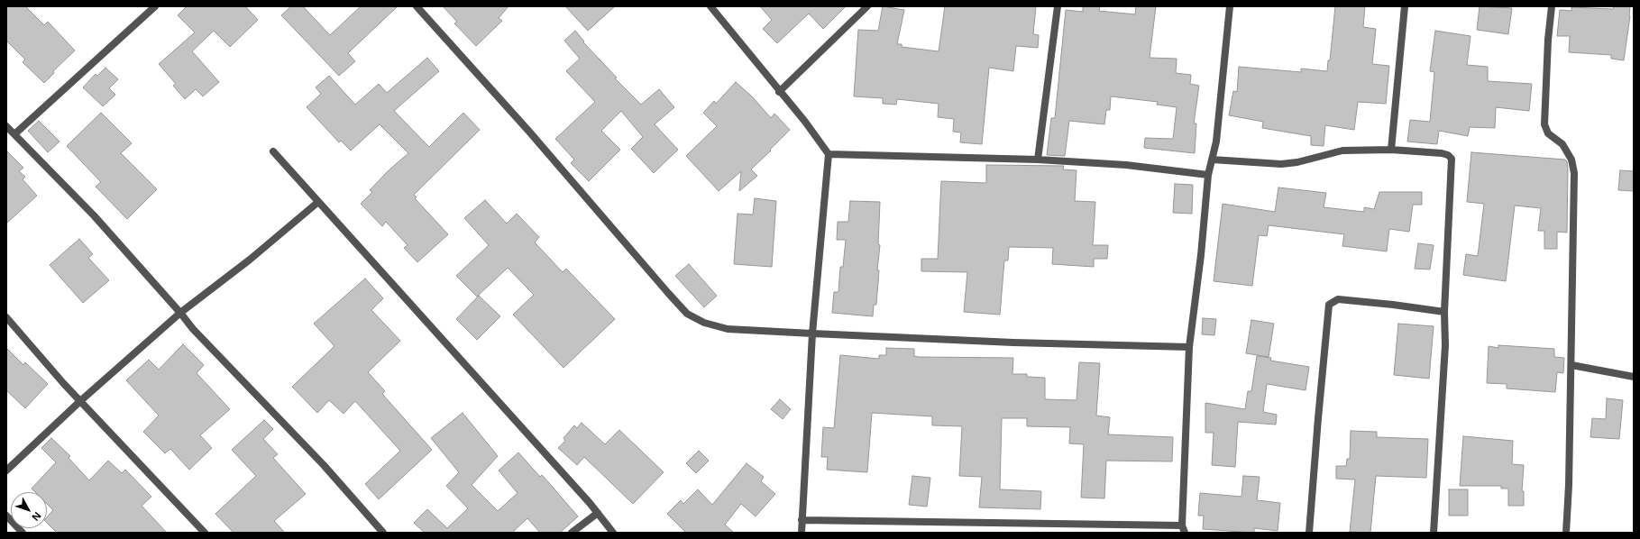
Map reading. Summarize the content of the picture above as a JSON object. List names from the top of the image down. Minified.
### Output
{"north":"bottom right"}
